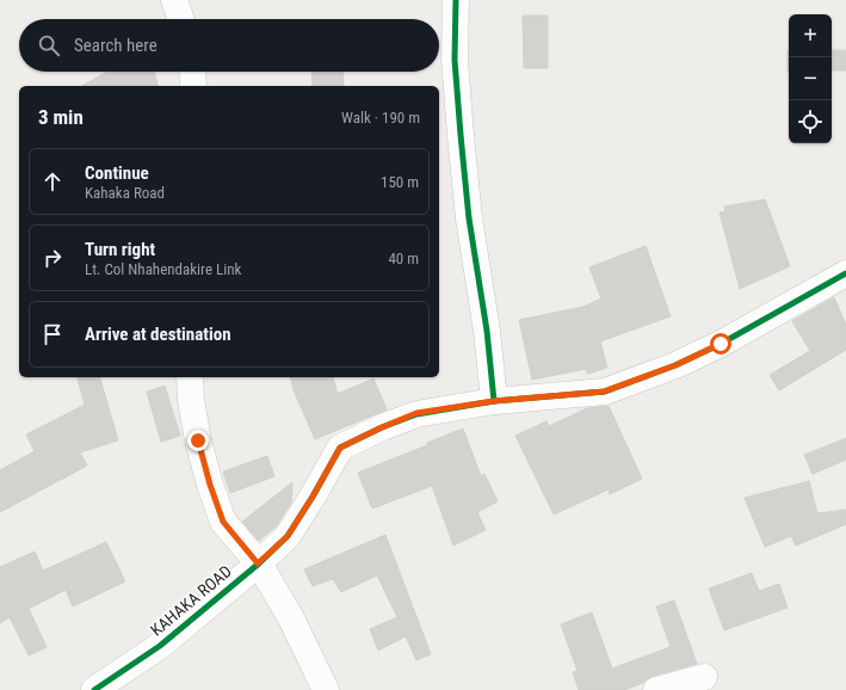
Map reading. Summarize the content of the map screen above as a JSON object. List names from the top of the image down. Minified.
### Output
{"streets":{"street":["KAHAKA ROAD"]},"page":{"map_buttons":["+","−"],"search":"Search here","heading":["3 min","Walk · 190 m"],"list":[["Continue","Kahaka Road","150 m"],["Turn right","Lt. Col Nhahendakire Link","40 m"],"Arrive at destination"]}}
